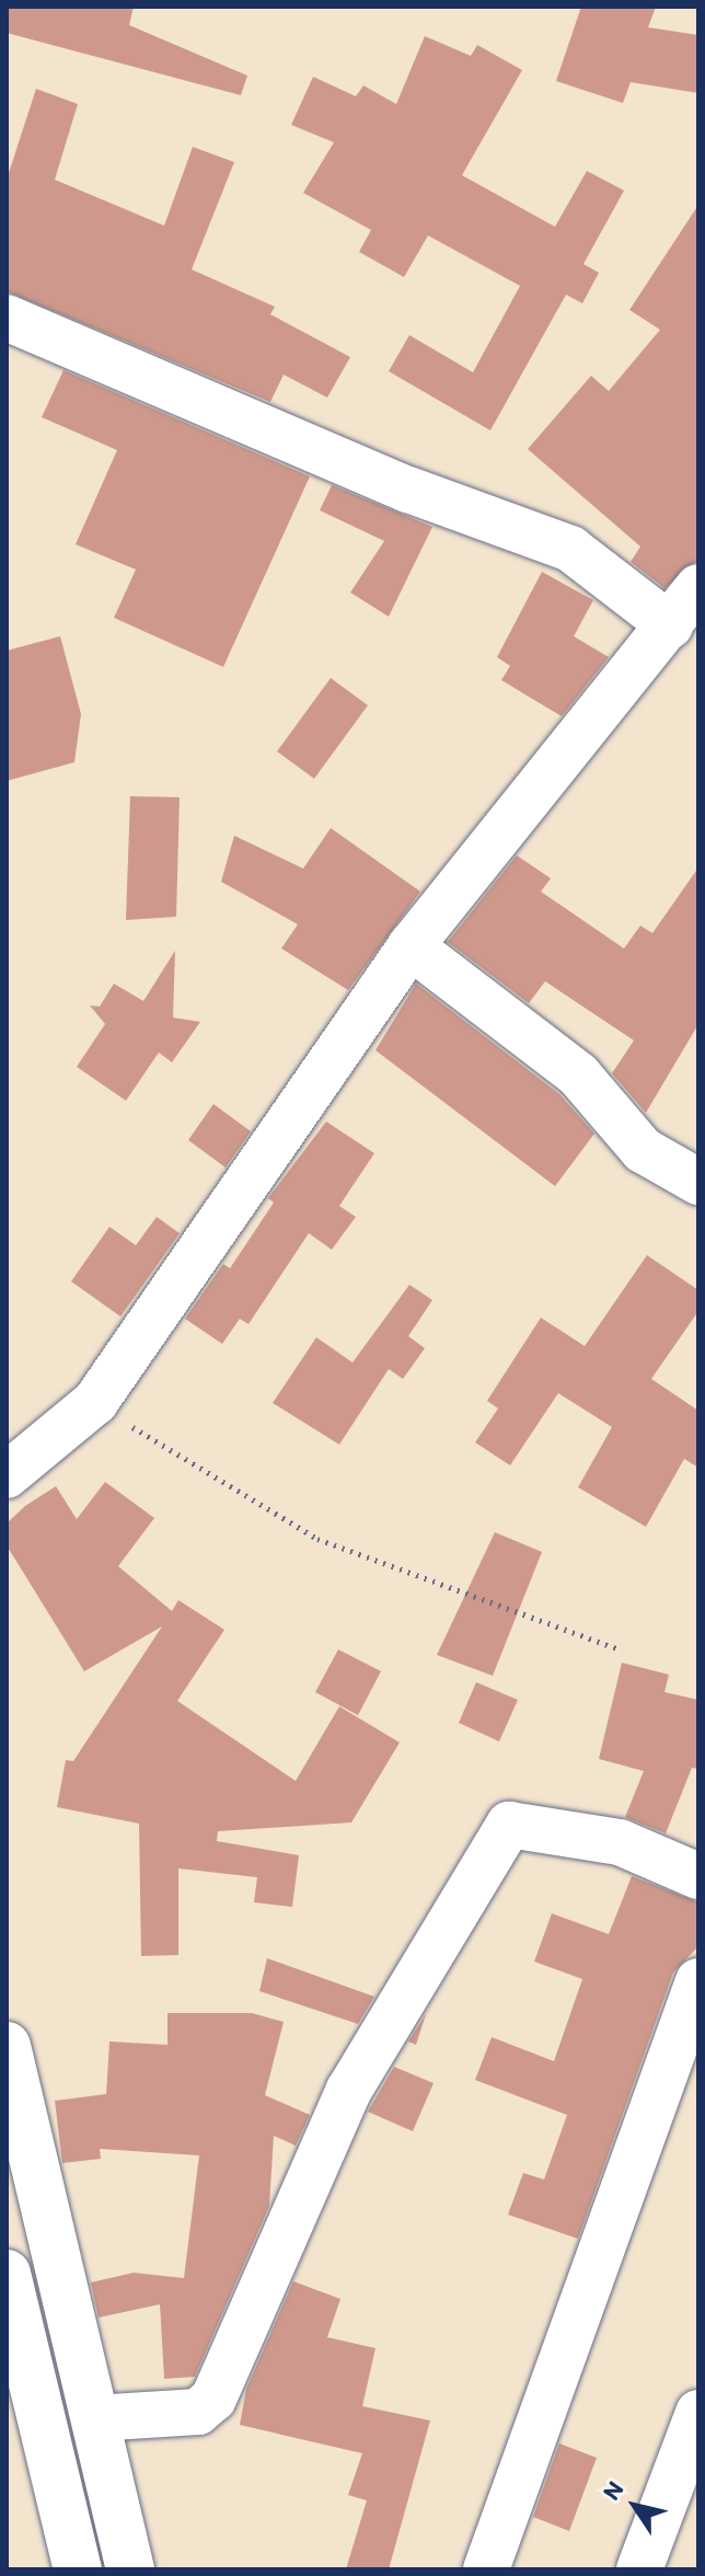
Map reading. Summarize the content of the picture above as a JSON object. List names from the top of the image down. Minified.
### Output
{"north":"top left"}
